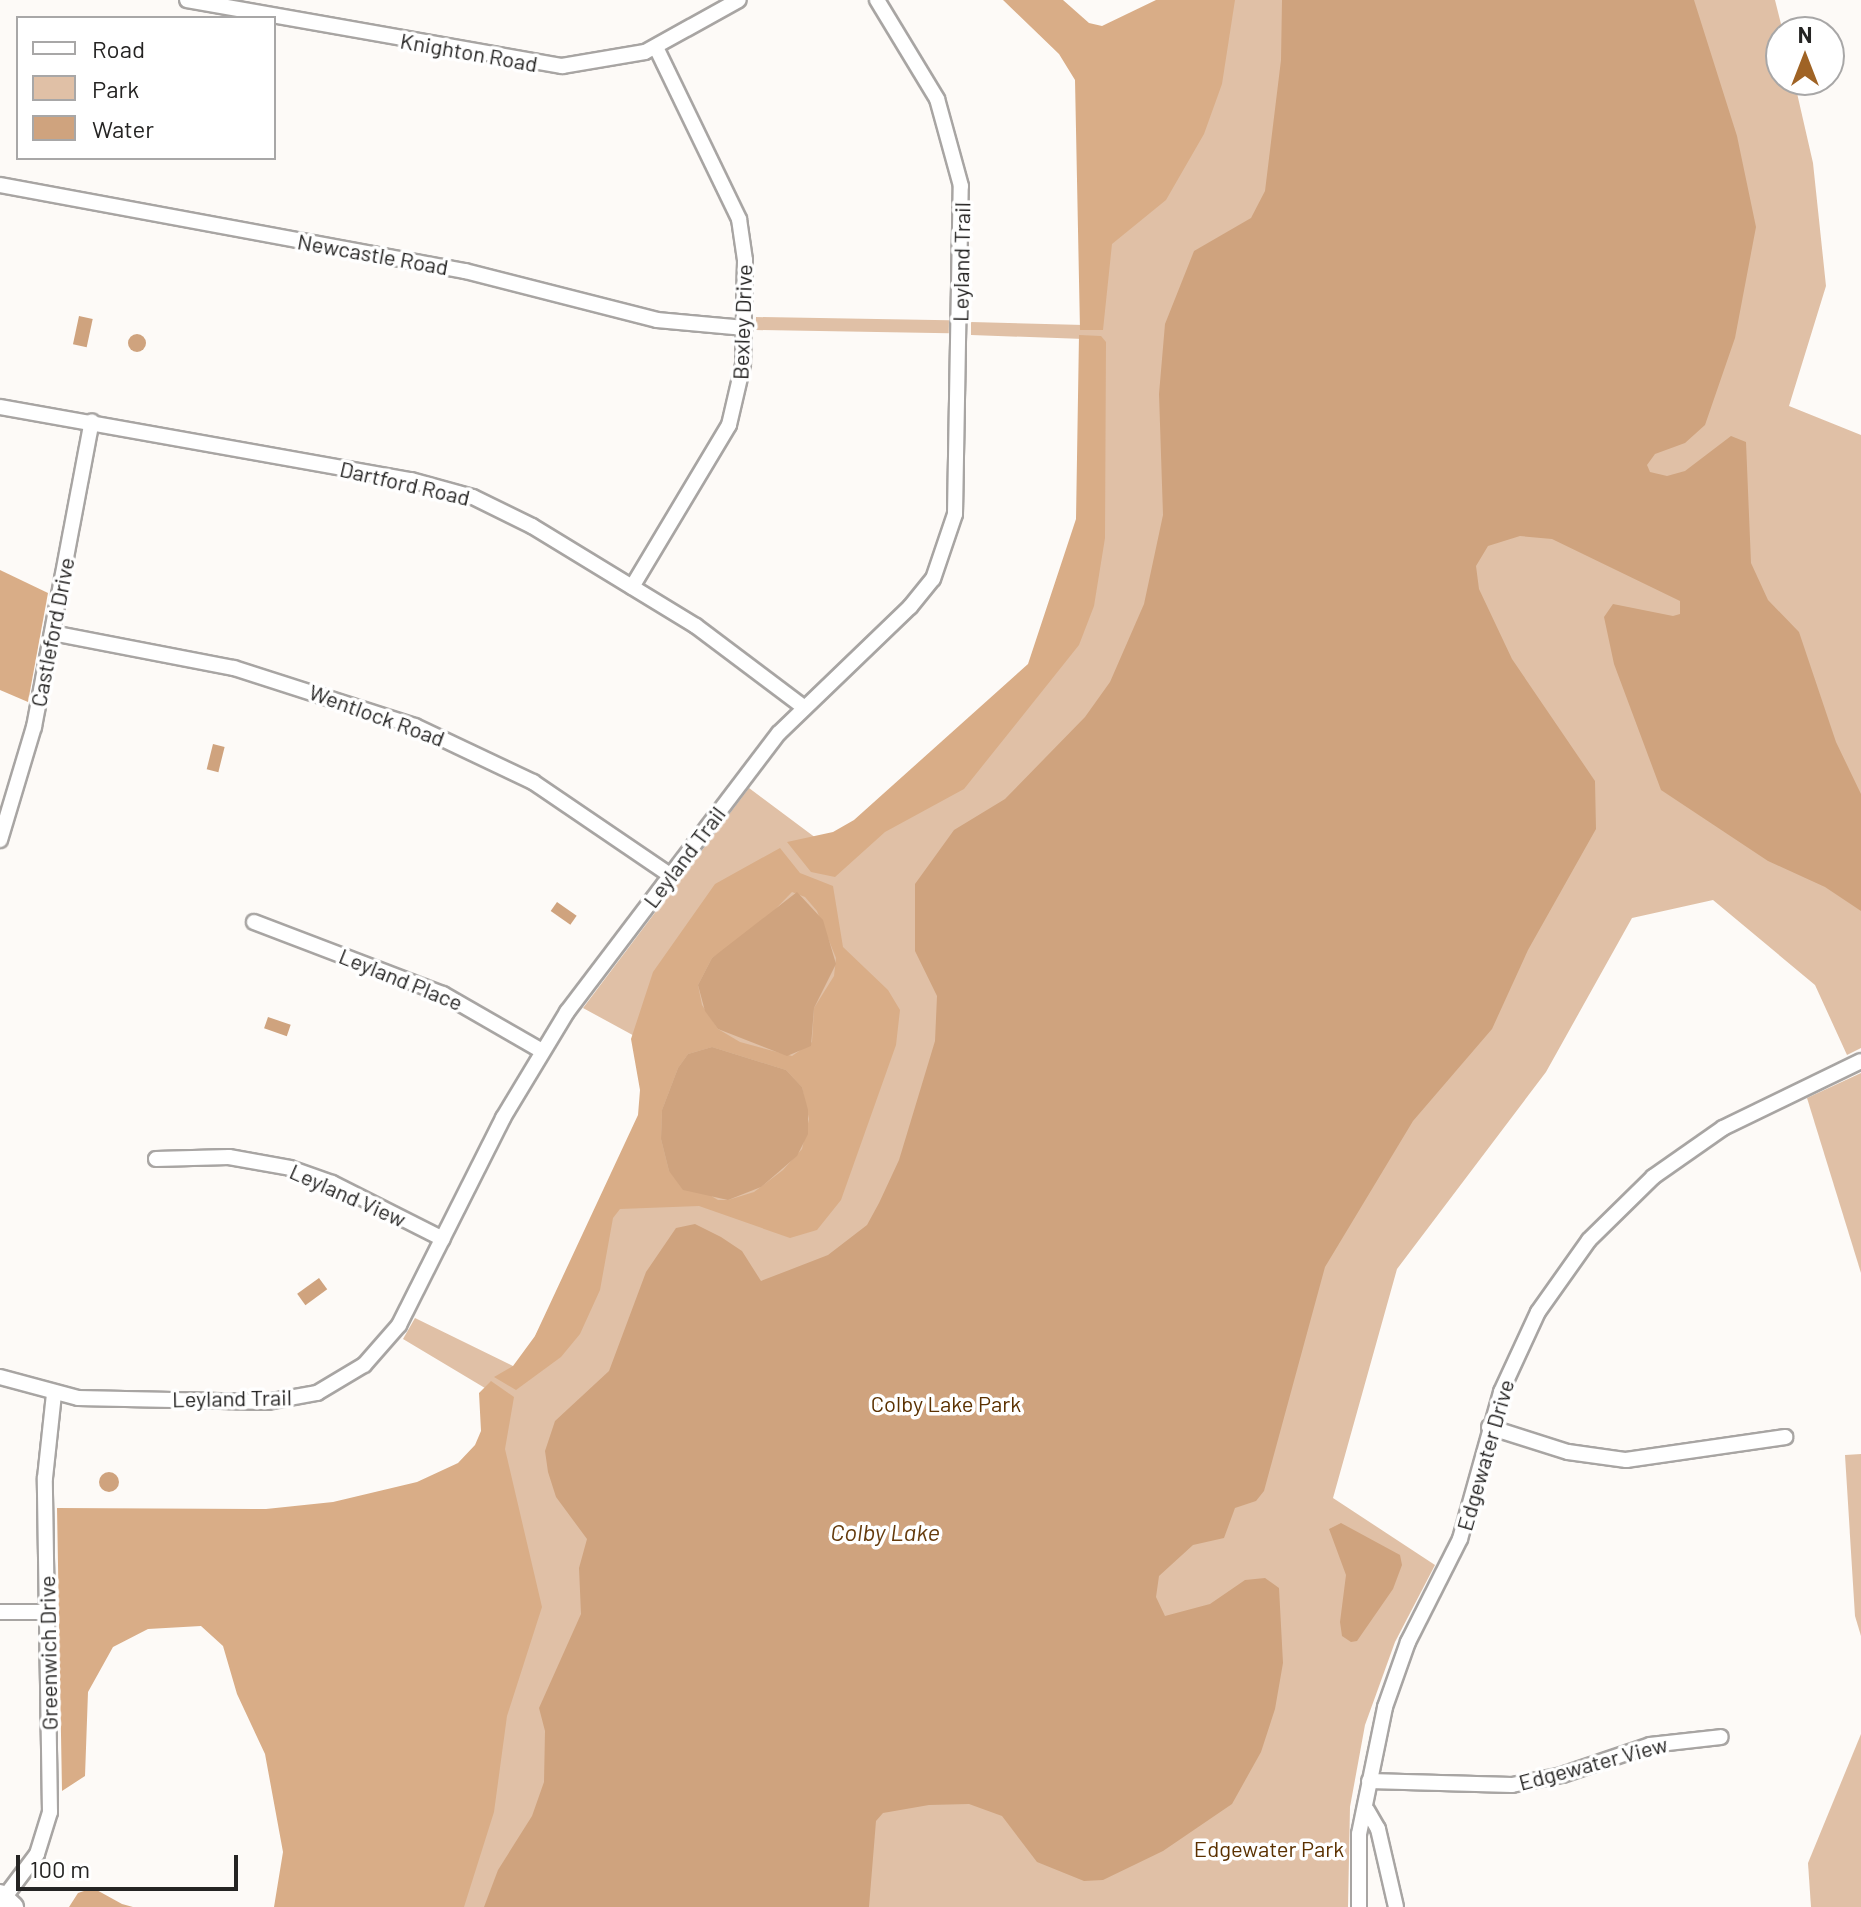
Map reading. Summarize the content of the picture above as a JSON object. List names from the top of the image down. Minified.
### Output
{"streets":{"street":["Knighton Road","Newcastle Road","Leyland Trail","Bexley Drive","Dartford Road","Castleford Drive","Wentlock Road","Leyland Place","Leyland View","Edgewater Drive","Greenwich Drive","Edgewater View"]},"crossings":[["Knighton Road","Bexley Drive"],["Newcastle Road","Bexley Drive"],["Leyland Trail","Dartford Road"],["Leyland Trail","Wentlock Road"],["Leyland Trail","Leyland Place"],["Leyland Trail","Leyland View"],["Leyland Trail","Greenwich Drive"],["Bexley Drive","Dartford Road"],["Dartford Road","Castleford Drive"],["Castleford Drive","Wentlock Road"],["Edgewater Drive","Edgewater View"]],"water":["Colby Lake"],"parks":["Colby Lake Park","Edgewater Park"],"legend":["Road","Park","Water"],"scale_bar":"100 m","north":"top"}
